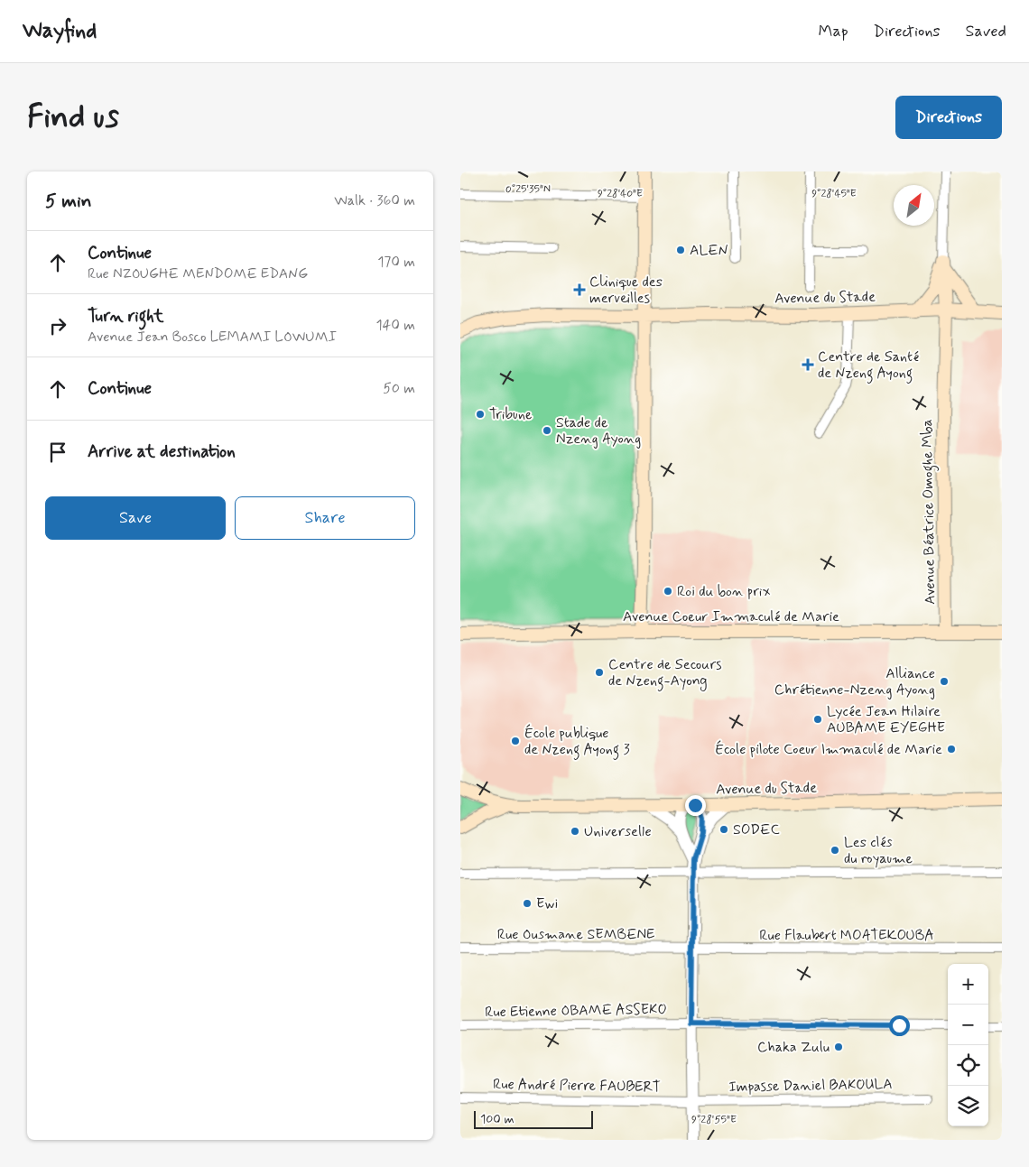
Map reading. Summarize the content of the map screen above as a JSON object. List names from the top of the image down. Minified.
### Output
{"streets":{"main road":["Avenue du Stade","Avenue Béatrice Omoghe Mba","Avenue Coeur Immaculé de Marie"],"street":["Rue Ousmane SEMBENE","Rue Flaubert MOATEKOUBA","Rue Etienne OBAME ASSEKO","Rue André Pierre FAUBERT","Impasse Daniel BAKOULA"]},"crossings":[["Avenue du Stade","Avenue Béatrice Omoghe Mba"],["Avenue Béatrice Omoghe Mba","Avenue Coeur Immaculé de Marie"],["Rue Ousmane SEMBENE","Rue Flaubert MOATEKOUBA"],["Rue André Pierre FAUBERT","Impasse Daniel BAKOULA"]],"places":{"other":["ALEN","Tribune","Stade de Nzeng Ayong","Roi du bon prix","Centre de Secours de Nzeng-Ayong","Alliance Chrétienne-Nzeng Ayong","Lycée Jean Hilaire AUBAME EYEGHE","École publique de Nzeng Ayong 3","École pilote Coeur Immaculé de Marie","SODEC","Universelle","Les clés du royaume","Ewi","Chaka Zulu"],"health":["Clinique des merveilles","Centre de Santé de Nzeng Ayong"]},"scale_bar":"100 m","north":"top right","page":{"header":"Wayfind","nav":["Map","Directions","Saved"],"buttons":["Directions",["Save","Share"]],"title":"Find us","heading":["5 min","Walk · 360 m"],"list":[["Continue","Rue NZOUGHE MENDOME EDANG","170 m"],["Turn right","Avenue Jean Bosco LEMAMI LOWUMI","140 m"],["Continue","50 m"],"Arrive at destination"],"map_buttons":["+","−"],"scale":"100 m"},"coordinates":["0°25'35\"N","9°28'45\"E","9°28'40\"E","9°28'55\"E"]}
